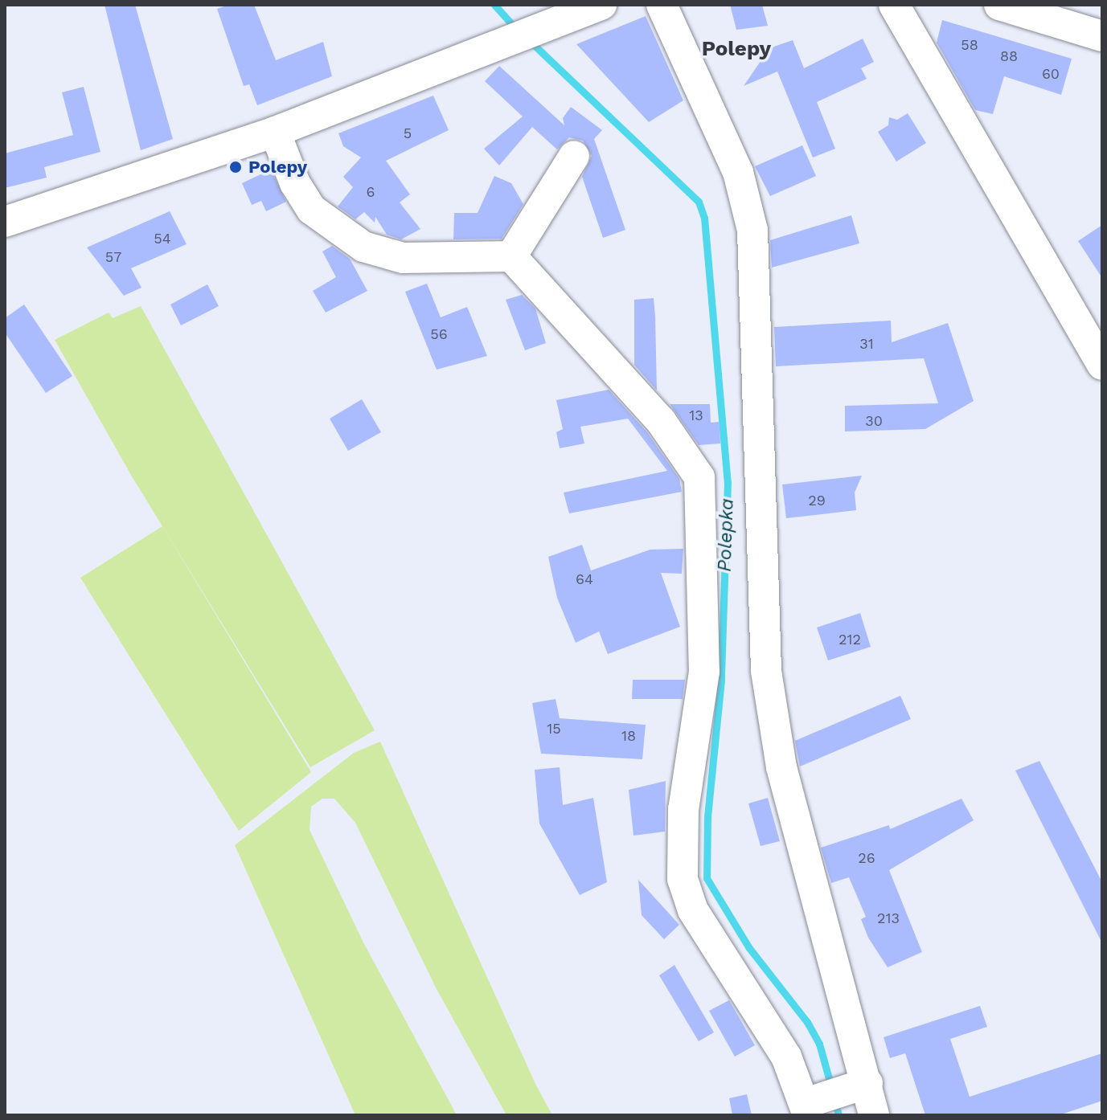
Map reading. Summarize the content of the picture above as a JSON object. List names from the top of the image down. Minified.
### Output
{"districts":["Polepy"],"water":["Polepka"],"places":["Polepy"],"house_numbers":["58","88","60","5","6","54","57","56","31","13","30","29","64","212","15","18","26","213"]}
